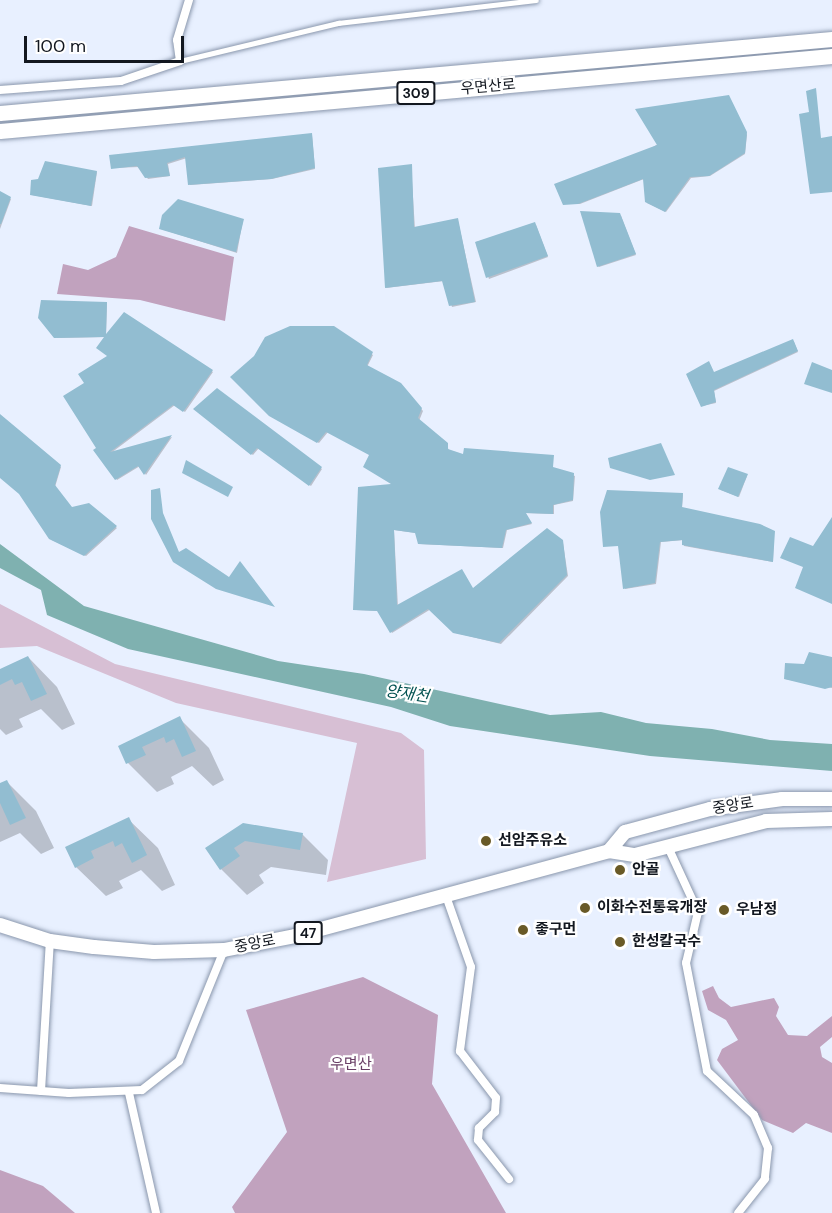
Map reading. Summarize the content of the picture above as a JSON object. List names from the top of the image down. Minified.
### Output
{"streets":{"highway":["우면산로","309"],"main road":["중앙로","47"]},"water":["양재천"],"parks":["우면산"],"places":["선암주유소","안골","이화수전통육개장","우남정","좋구먼","한성칼국수"],"scale_bar":"100 m"}
